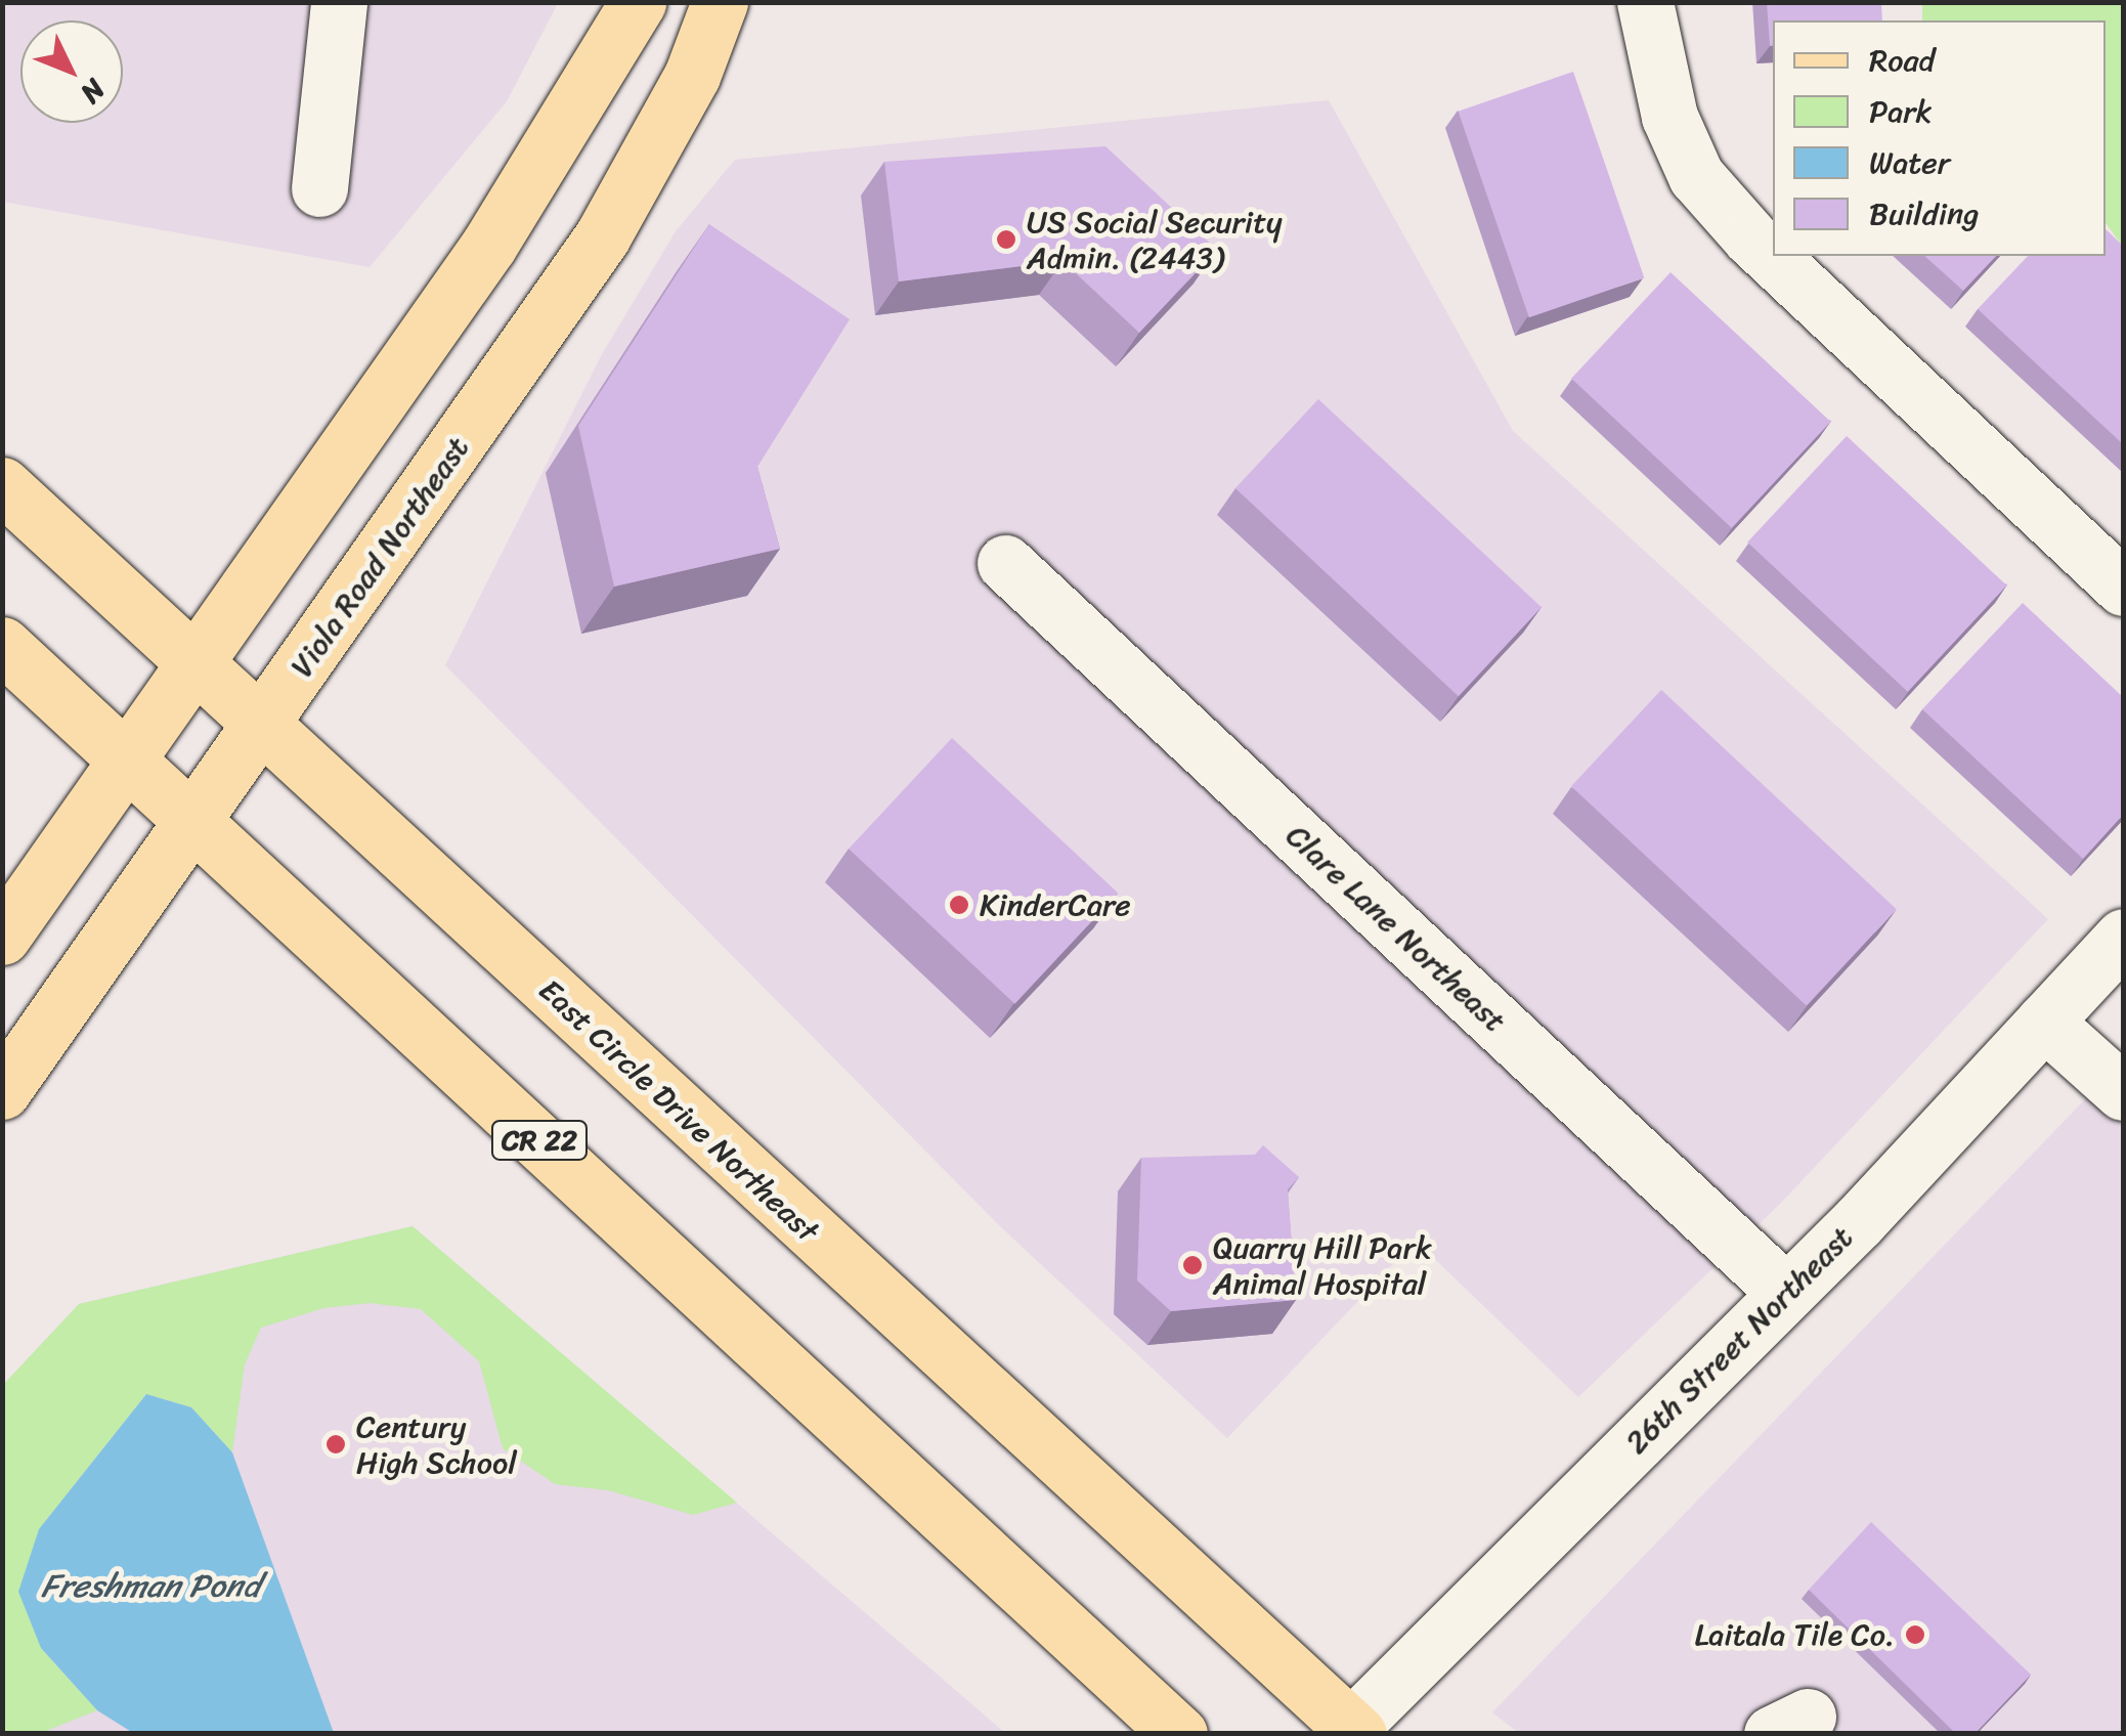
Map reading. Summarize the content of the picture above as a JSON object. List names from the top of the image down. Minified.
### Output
{"streets":{"main road":["Viola Road Northeast","East Circle Drive Northeast","CR 22"],"street":["Clare Lane Northeast","26th Street Northeast"]},"crossings":[["Viola Road Northeast","East Circle Drive Northeast"],["Viola Road Northeast","CR 22"],["Clare Lane Northeast","26th Street Northeast"],["East Circle Drive Northeast","26th Street Northeast"]],"water":["Freshman Pond"],"places":["US Social Security Admin. (2443)","KinderCare","Quarry Hill Park Animal Hospital","Century High School","Laitala Tile Co."],"legend":["Road","Park","Water","Building"],"north":"bottom right"}
